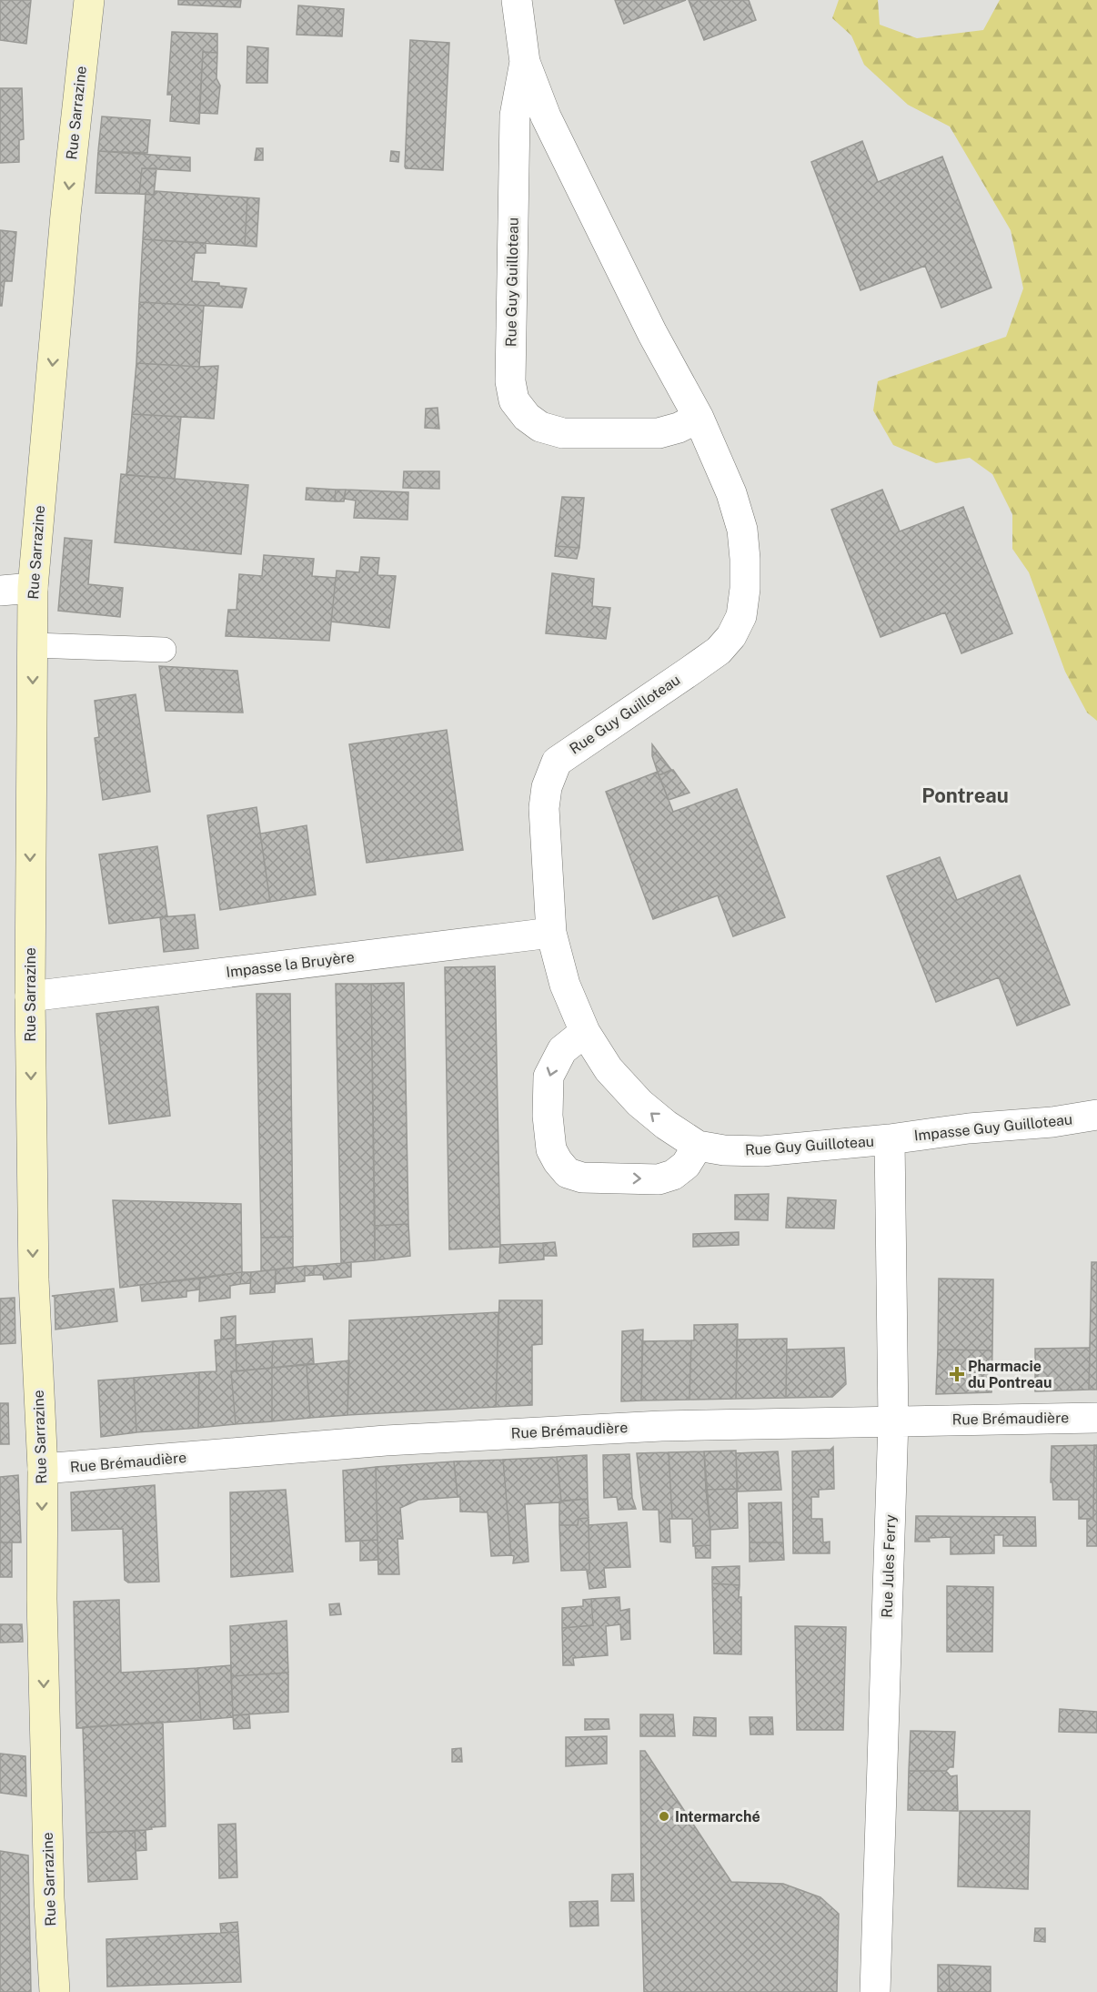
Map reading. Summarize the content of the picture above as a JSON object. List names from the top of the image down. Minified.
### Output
{"streets":{"main road":["Rue Sarrazine"],"street":["Rue Guy Guilloteau","Impasse la Bruyère","Impasse Guy Guilloteau","Rue Brémaudière","Rue Jules Ferry"]},"crossings":[["Rue Sarrazine","Impasse la Bruyère"],["Rue Sarrazine","Rue Brémaudière"],["Rue Guy Guilloteau","Impasse la Bruyère"],["Rue Guy Guilloteau","Impasse Guy Guilloteau"],["Rue Guy Guilloteau","Rue Jules Ferry"],["Impasse Guy Guilloteau","Rue Jules Ferry"],["Rue Brémaudière","Rue Jules Ferry"]],"one_way":["Rue Sarrazine"],"districts":["Pontreau"],"places":{"health":["Pharmacie du Pontreau"],"other":["Intermarché"]}}
